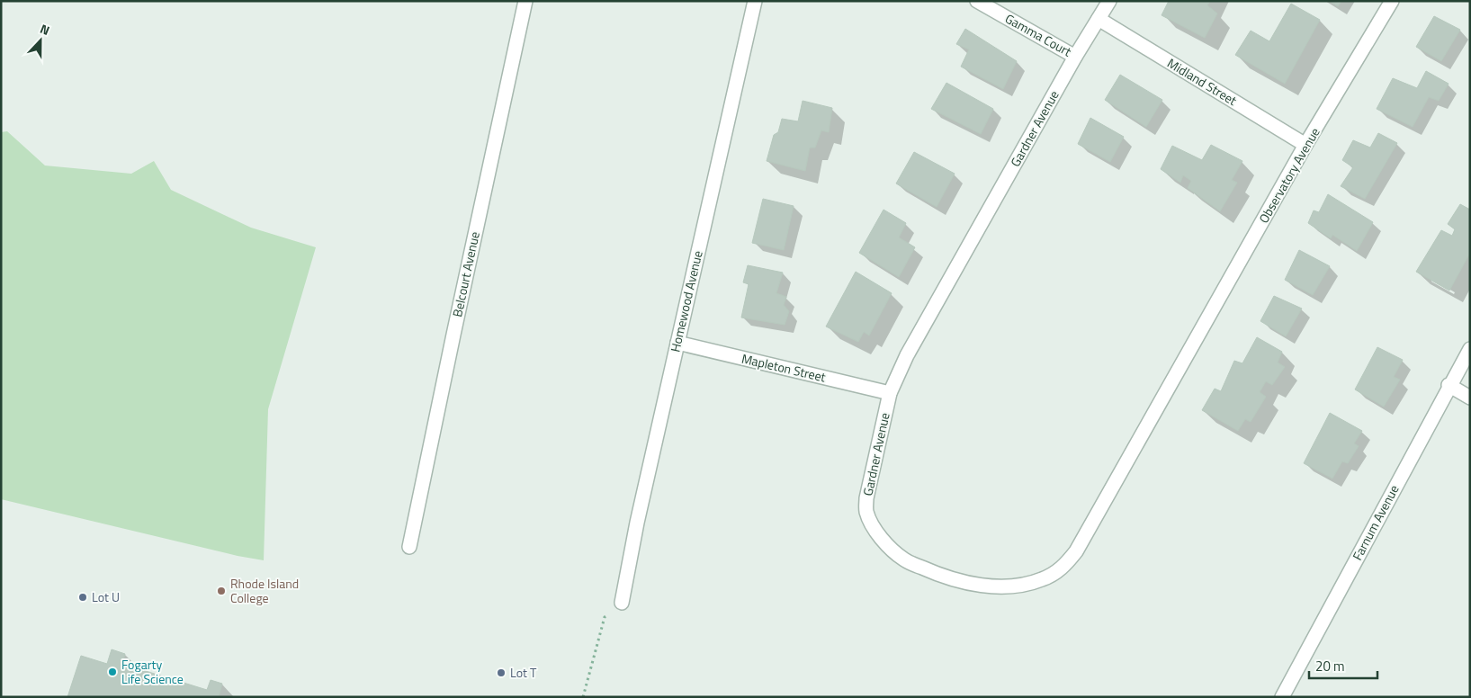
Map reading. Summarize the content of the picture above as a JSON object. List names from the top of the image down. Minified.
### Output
{"streets":{"street":["Gamma Court","Midland Street","Gardner Avenue","Observatory Avenue","Belcourt Avenue","Homewood Avenue","Mapleton Street","Farnum Avenue"]},"crossings":[["Gamma Court","Gardner Avenue"],["Midland Street","Gardner Avenue"],["Midland Street","Observatory Avenue"],["Gardner Avenue","Observatory Avenue"],["Gardner Avenue","Mapleton Street"],["Homewood Avenue","Mapleton Street"]],"places":["Rhode Island College","Lot U","Fogarty Life Science","Lot T"],"scale_bar":"20 m","north":"top"}
